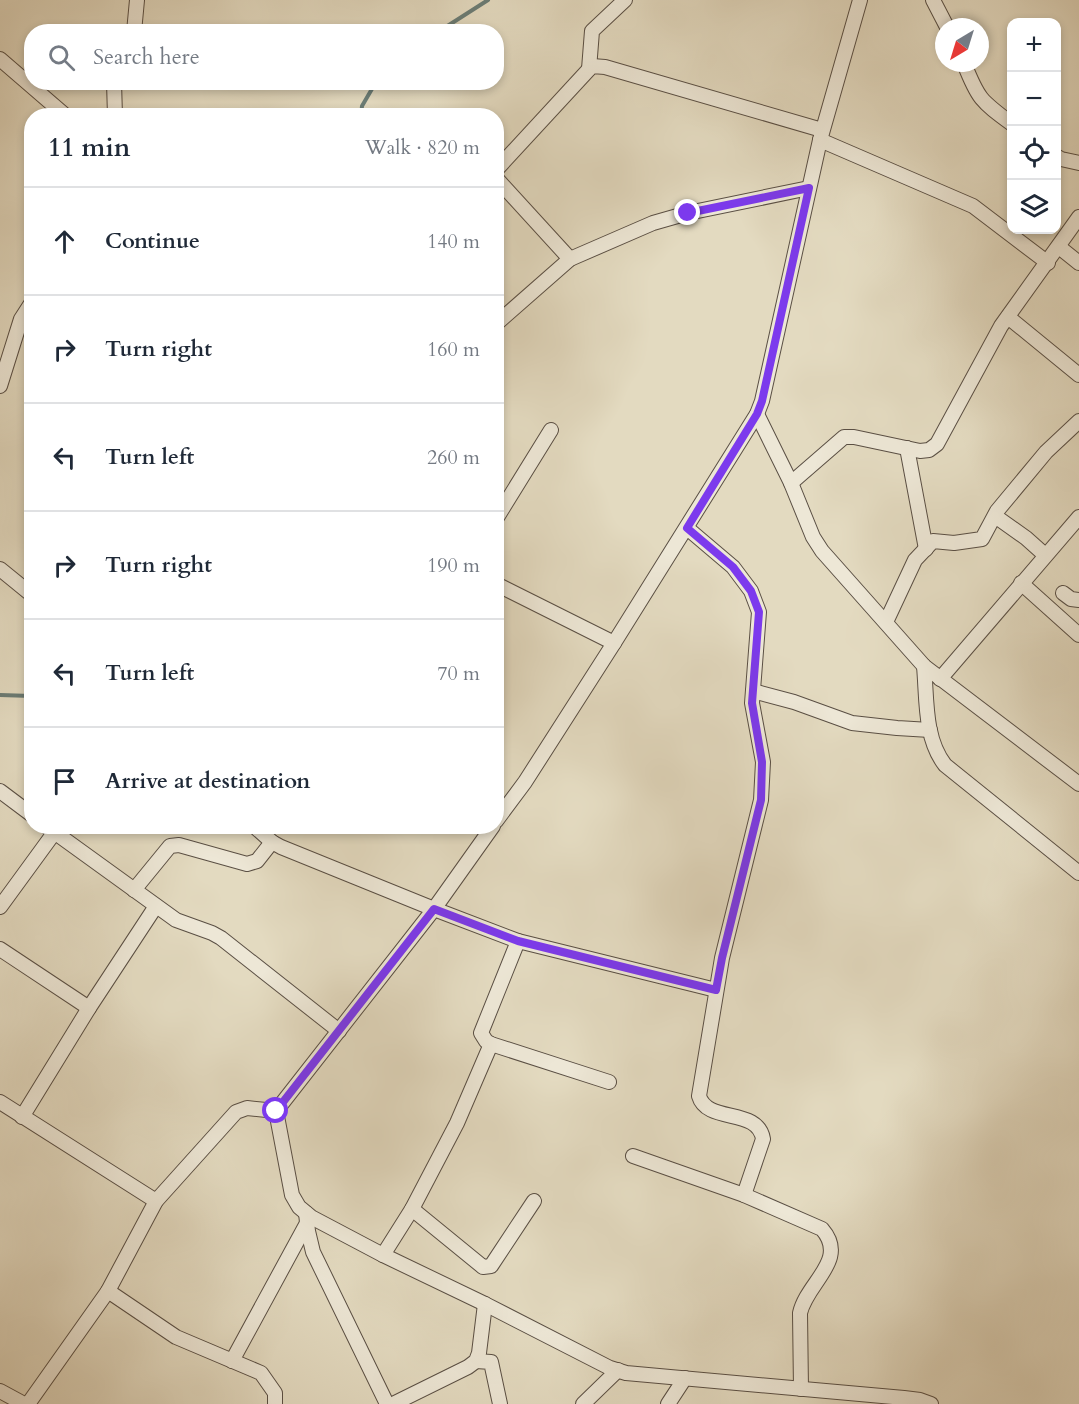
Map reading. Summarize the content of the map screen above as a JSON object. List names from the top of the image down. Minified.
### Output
{"north":"bottom left","page":{"map_buttons":["+","−"],"search":"Search here","heading":["11 min","Walk · 820 m"],"list":[["Continue","140 m"],["Turn right","160 m"],["Turn left","260 m"],["Turn right","190 m"],["Turn left","70 m"],"Arrive at destination"]}}
